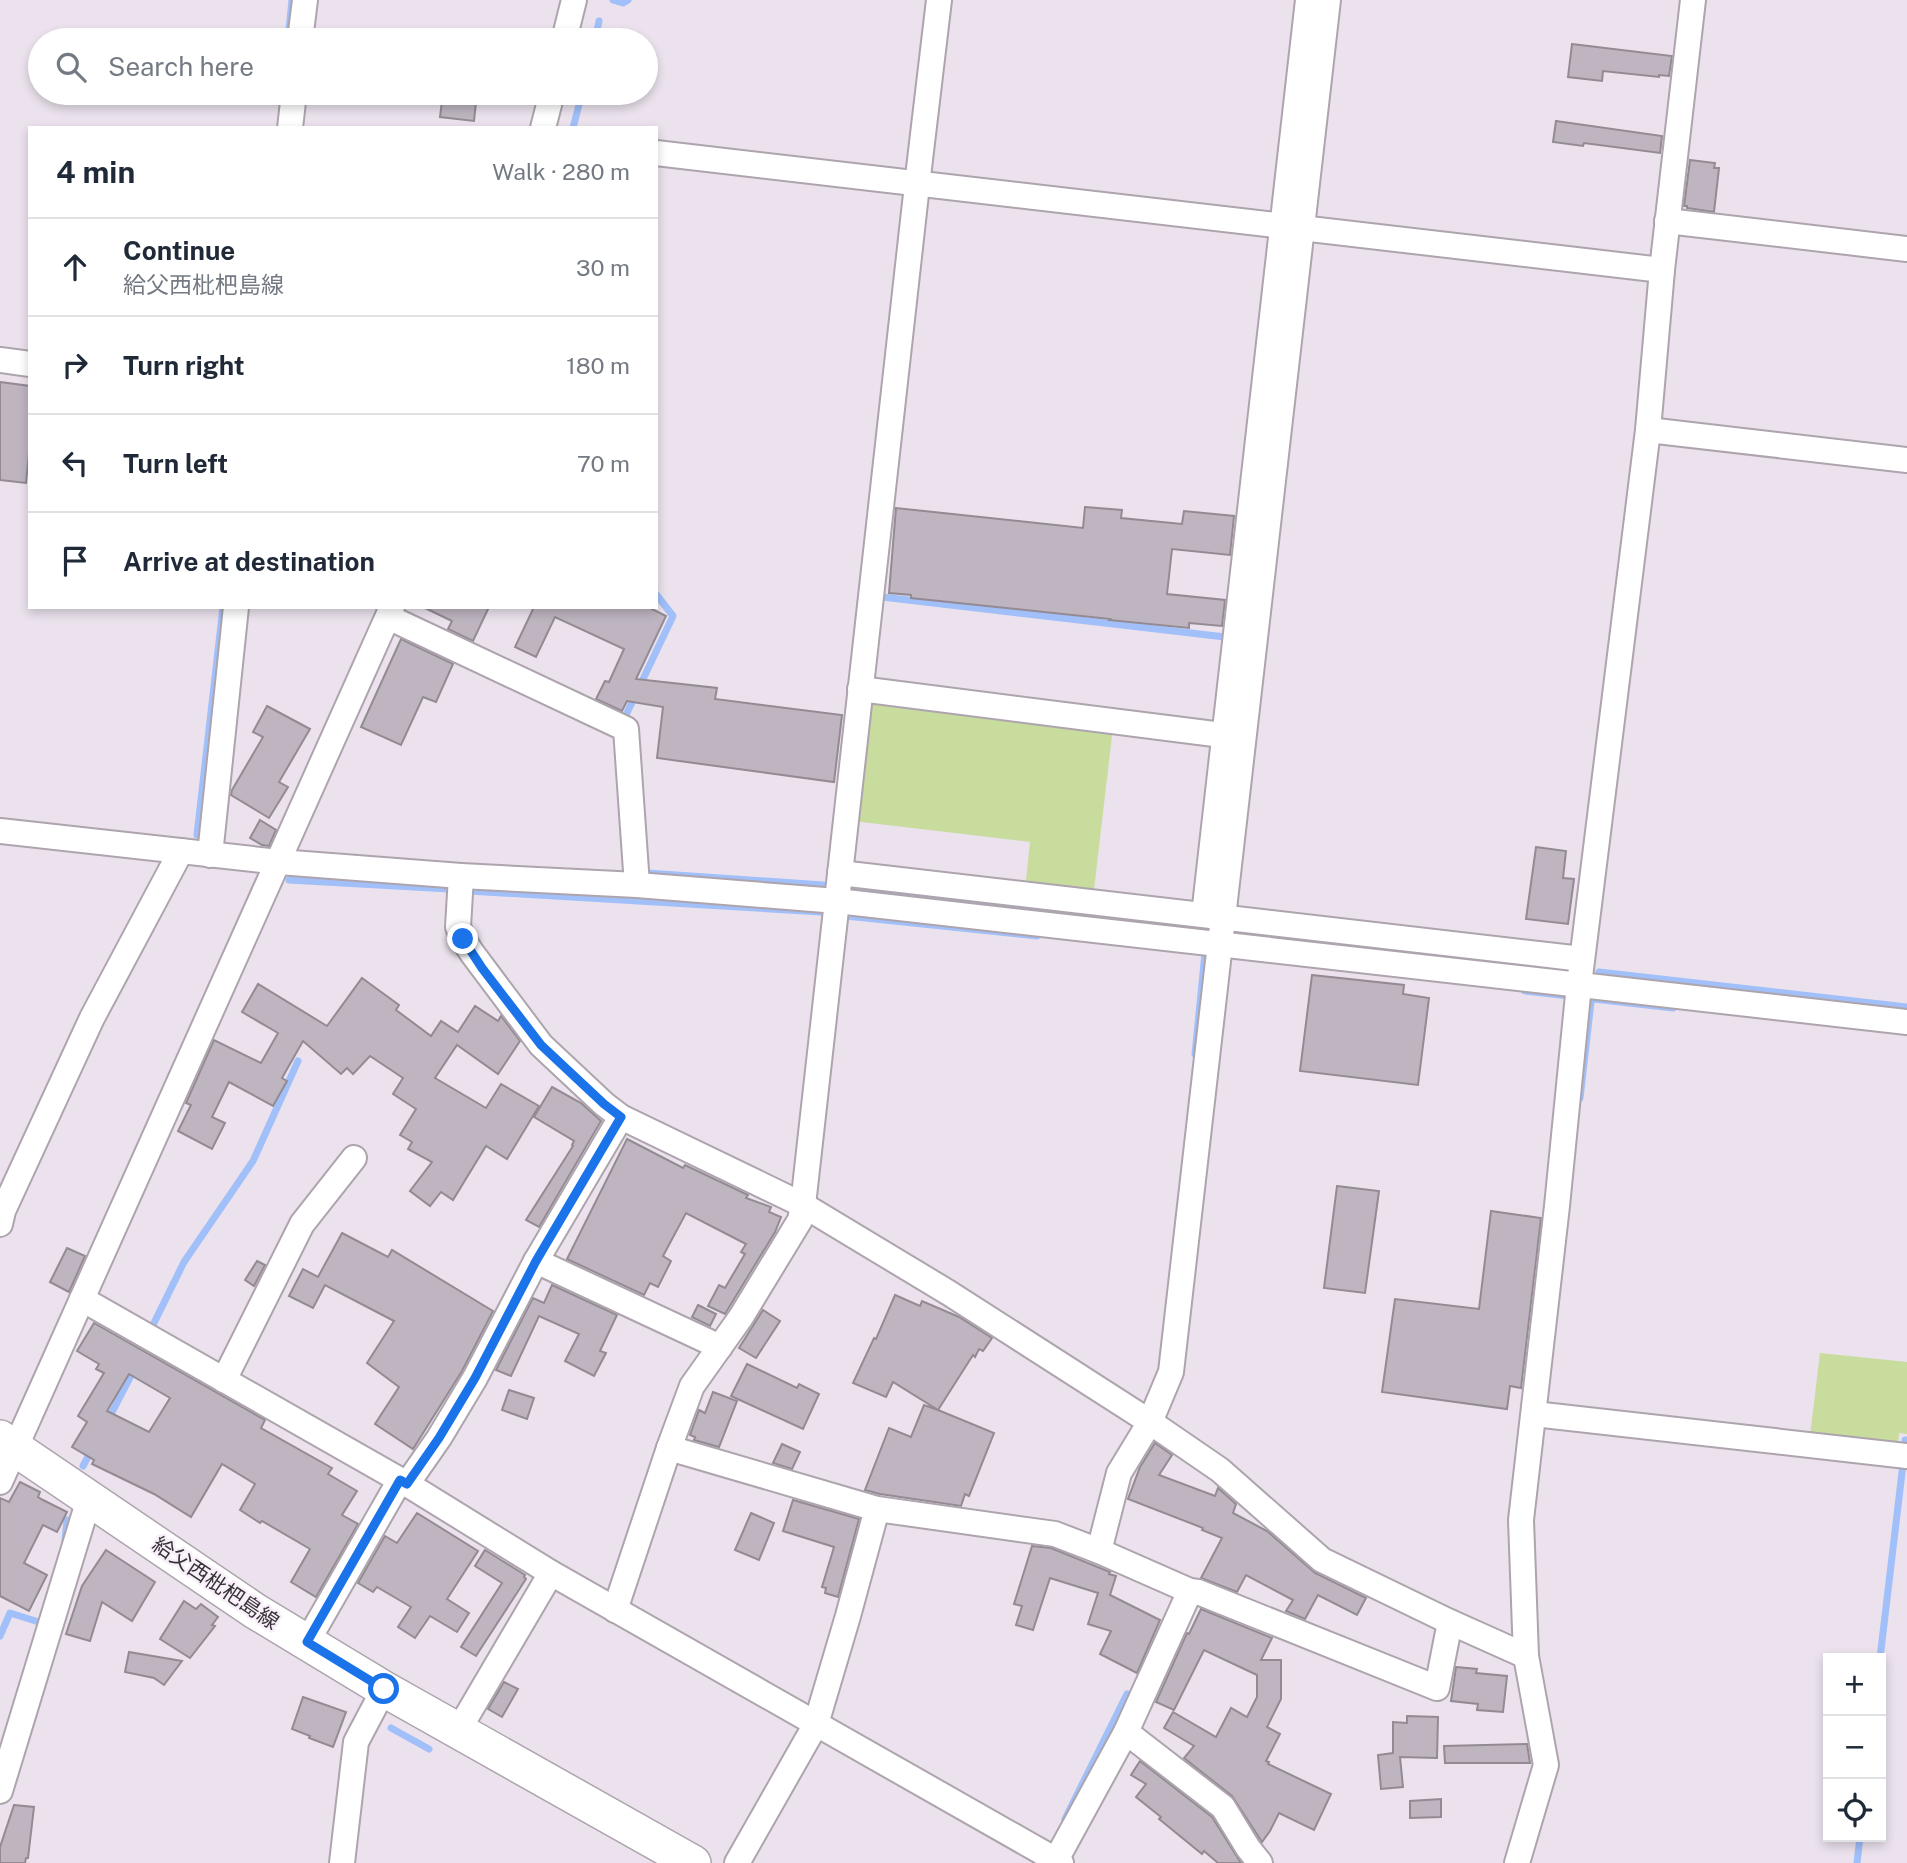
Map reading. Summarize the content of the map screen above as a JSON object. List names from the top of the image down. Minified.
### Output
{"streets":{"main road":["給父西枇杷島線"]},"page":{"search":"Search here","heading":["4 min","Walk · 280 m"],"list":[["Continue","給父西枇杷島線","30 m"],["Turn right","180 m"],["Turn left","70 m"],"Arrive at destination"],"map_buttons":["+","−"]}}
